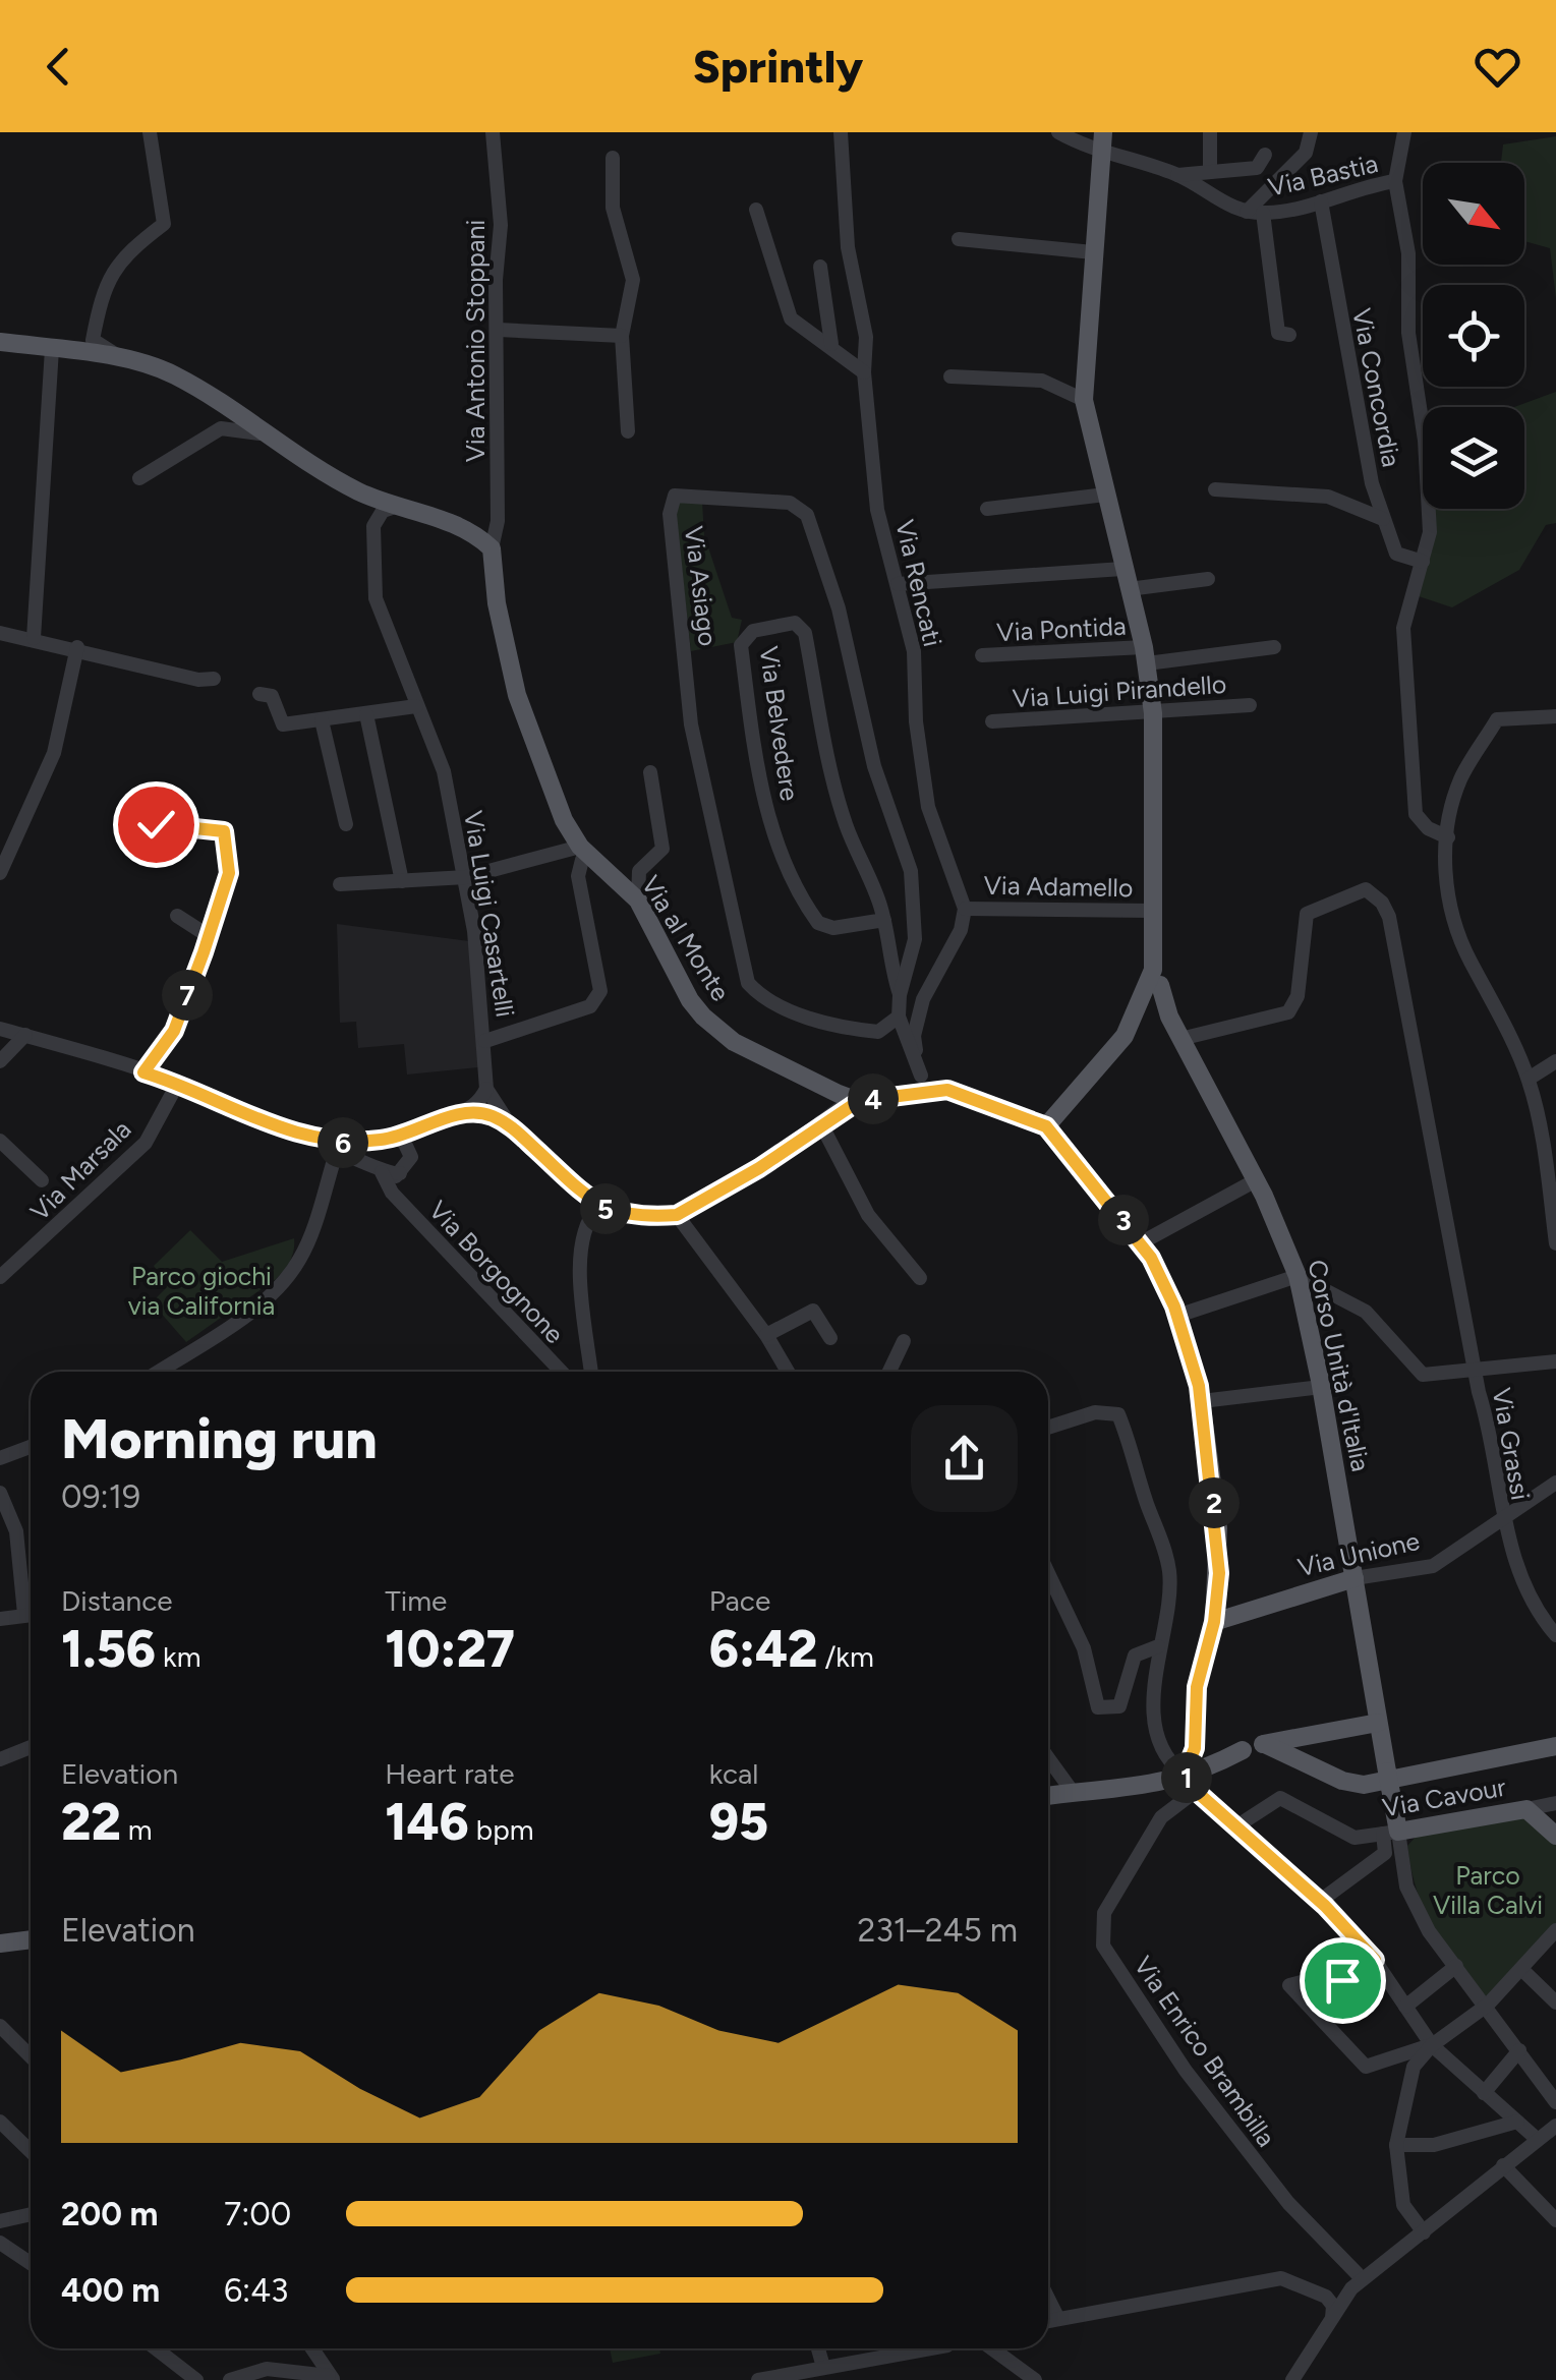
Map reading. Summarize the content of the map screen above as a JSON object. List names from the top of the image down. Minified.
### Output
{"streets":{"main road":["Via al Monte","Corso Unità d'Italia","Via Unione","Via Cavour"],"street":["Via Bastia","Via Antonio Stoppani","Via Concordia","Via Rencati","Via Asiago","Via Pontida","Via Luigi Pirandello","Via Belvedere","Via Adamello","Via Luigi Casartelli","Via Marsala","Via Borgognone","Via Grassi","Via Enrico Brambilla"]},"crossings":[["Via Bastia","Via Concordia"],["Via Antonio Stoppani","Via al Monte"],["Via Rencati","Via Adamello"],["Via Asiago","Via Belvedere"],["Corso Unità d'Italia","Via Grassi"],["Corso Unità d'Italia","Via Unione"],["Corso Unità d'Italia","Via Cavour"],["Via Grassi","Via Unione"]],"parks":["Parco giochi via California","Parco Villa Calvi"],"north":"bottom right","page":{"header":"Sprintly","pins":["7","4","6","5","3","2","1"],"heading":["Morning run","09:19"],"stats":[["Distance","1.56 km"],["Time","10:27"],["Pace","6:42 /km"],["Elevation","22 m"],["Heart rate","146 bpm"],["kcal","95"]],"chart":["Elevation","231–245 m"],"list":[{"name":"200 m","note":"7:00"},{"name":"400 m","note":"6:43"}]}}
